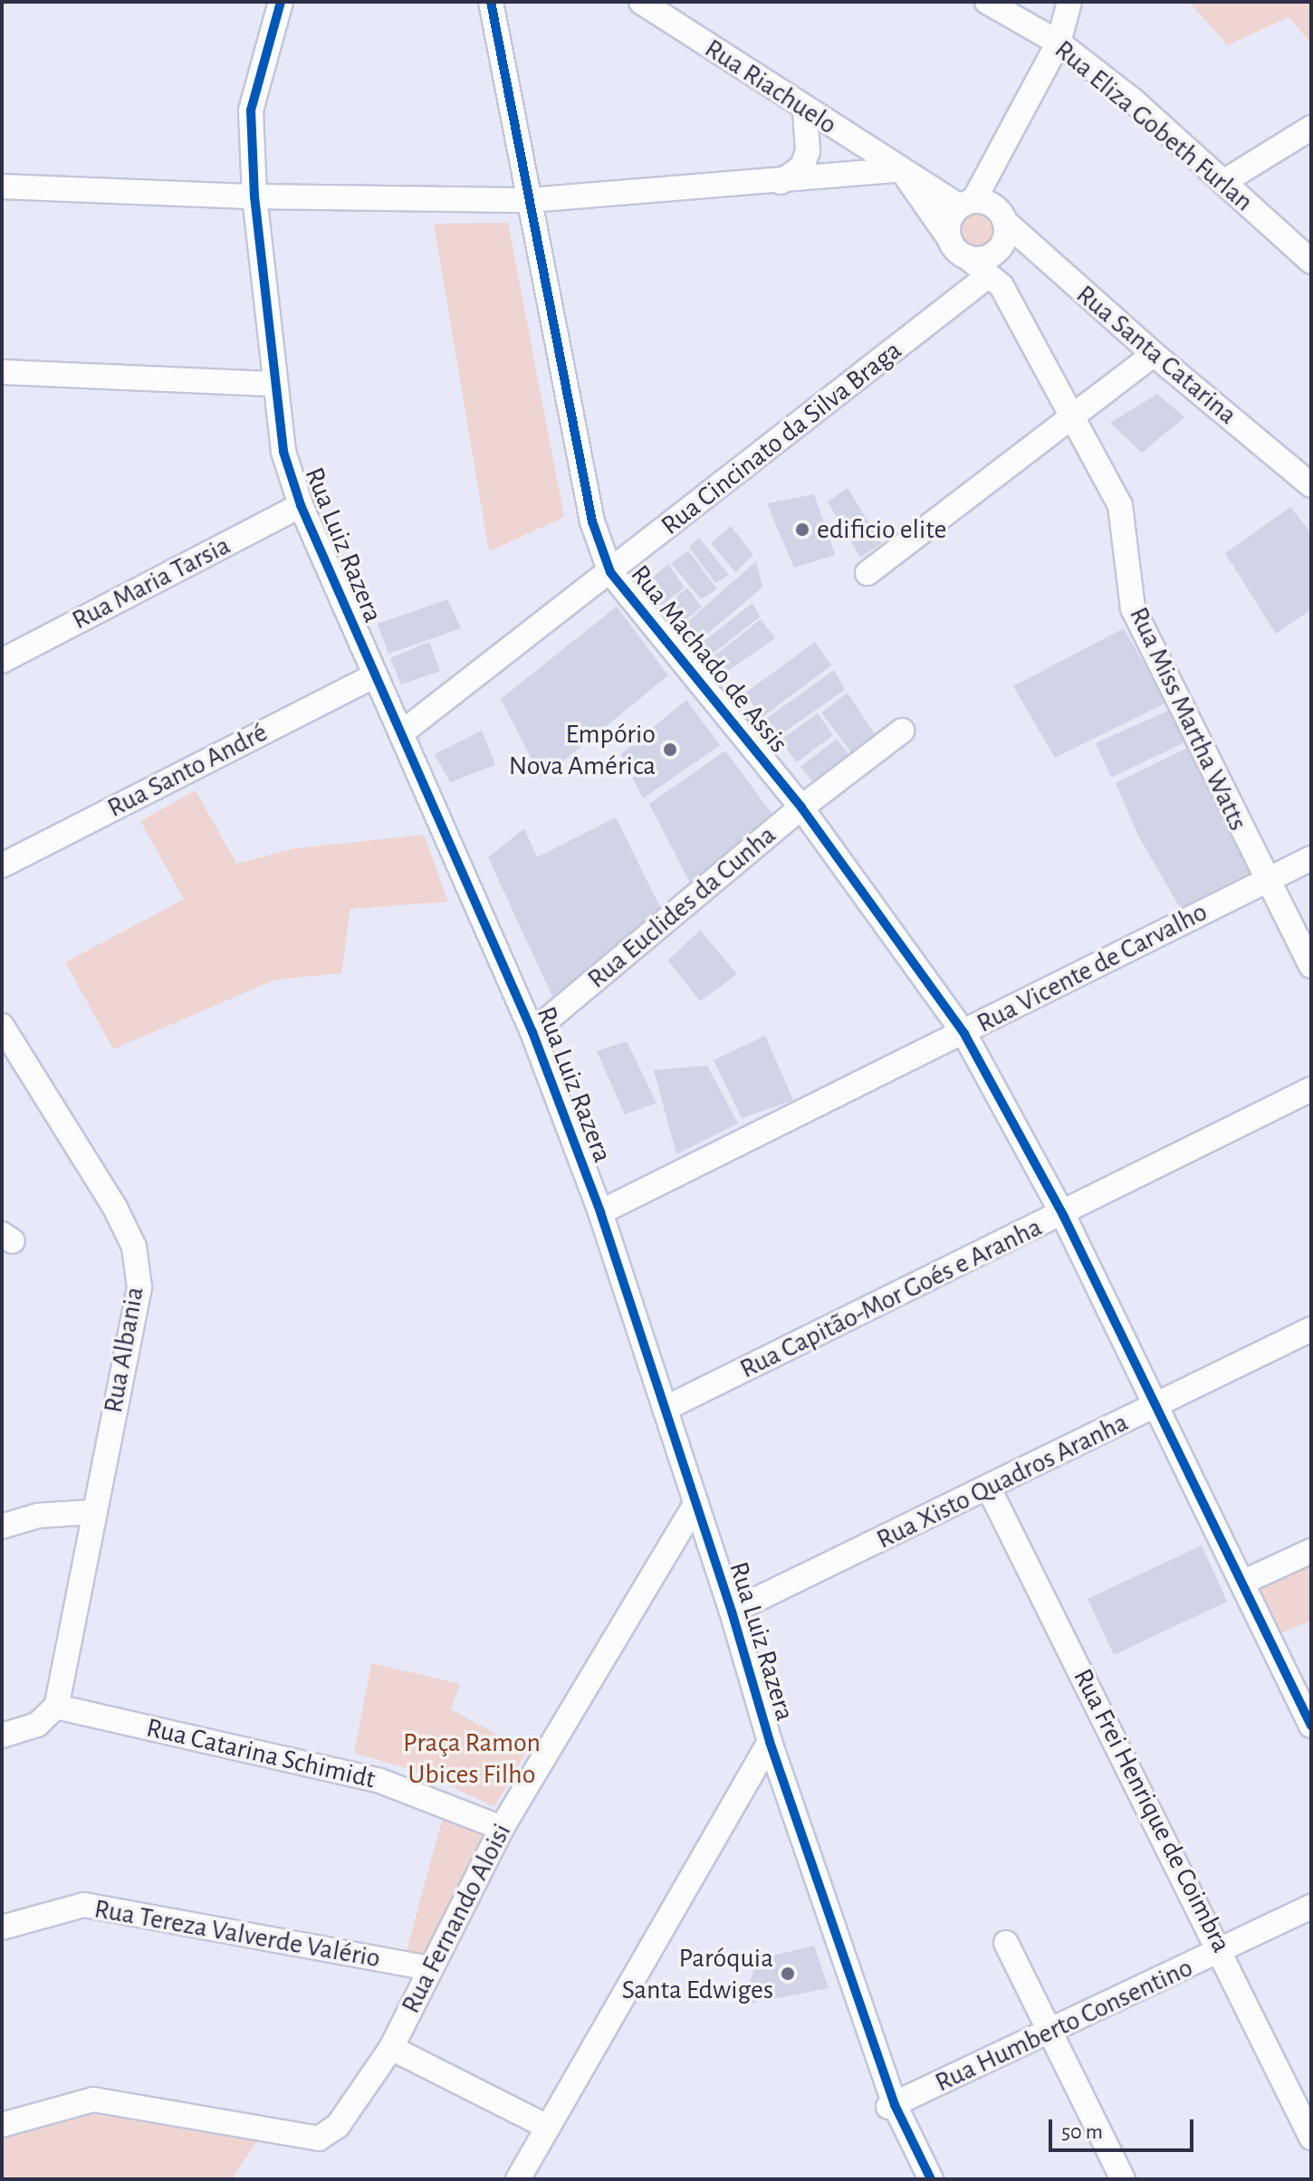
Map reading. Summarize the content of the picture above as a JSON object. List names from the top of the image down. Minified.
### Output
{"streets":{"street":["Rua Riachuelo","Rua Eliza Gobeth Furlan","Rua Santa Catarina","Rua Cincinato da Silva Braga","Rua Luiz Razera","Rua Maria Tarsia","Rua Machado de Assis","Rua Miss Martha Watts","Rua Santo André","Rua Euclides da Cunha","Rua Vicente de Carvalho","Rua Capitão-Mor Goés e Aranha","Rua Albania","Rua Xisto Quadros Aranha","Rua Catarina Schimidt","Rua Frei Henrique de Coimbra","Rua Fernando Aloisi","Rua Tereza Valverde Valério","Rua Humberto Consentino"]},"crossings":[["Rua Riachuelo","Rua Santa Catarina"],["Rua Cincinato da Silva Braga","Rua Luiz Razera"],["Rua Cincinato da Silva Braga","Rua Machado de Assis"],["Rua Cincinato da Silva Braga","Rua Miss Martha Watts"],["Rua Luiz Razera","Rua Maria Tarsia"],["Rua Luiz Razera","Rua Santo André"],["Rua Luiz Razera","Rua Euclides da Cunha"],["Rua Luiz Razera","Rua Vicente de Carvalho"],["Rua Luiz Razera","Rua Capitão-Mor Goés e Aranha"],["Rua Luiz Razera","Rua Xisto Quadros Aranha"],["Rua Luiz Razera","Rua Fernando Aloisi"],["Rua Luiz Razera","Rua Humberto Consentino"],["Rua Machado de Assis","Rua Euclides da Cunha"],["Rua Machado de Assis","Rua Vicente de Carvalho"],["Rua Machado de Assis","Rua Capitão-Mor Goés e Aranha"],["Rua Machado de Assis","Rua Xisto Quadros Aranha"],["Rua Miss Martha Watts","Rua Vicente de Carvalho"],["Rua Albania","Rua Catarina Schimidt"],["Rua Xisto Quadros Aranha","Rua Frei Henrique de Coimbra"],["Rua Catarina Schimidt","Rua Fernando Aloisi"],["Rua Frei Henrique de Coimbra","Rua Humberto Consentino"],["Rua Fernando Aloisi","Rua Tereza Valverde Valério"]],"parks":["Praça Ramon Ubices Filho"],"places":["edificio elite","Empório Nova América","Paróquia Santa Edwiges"],"scale_bar":"50 m"}
